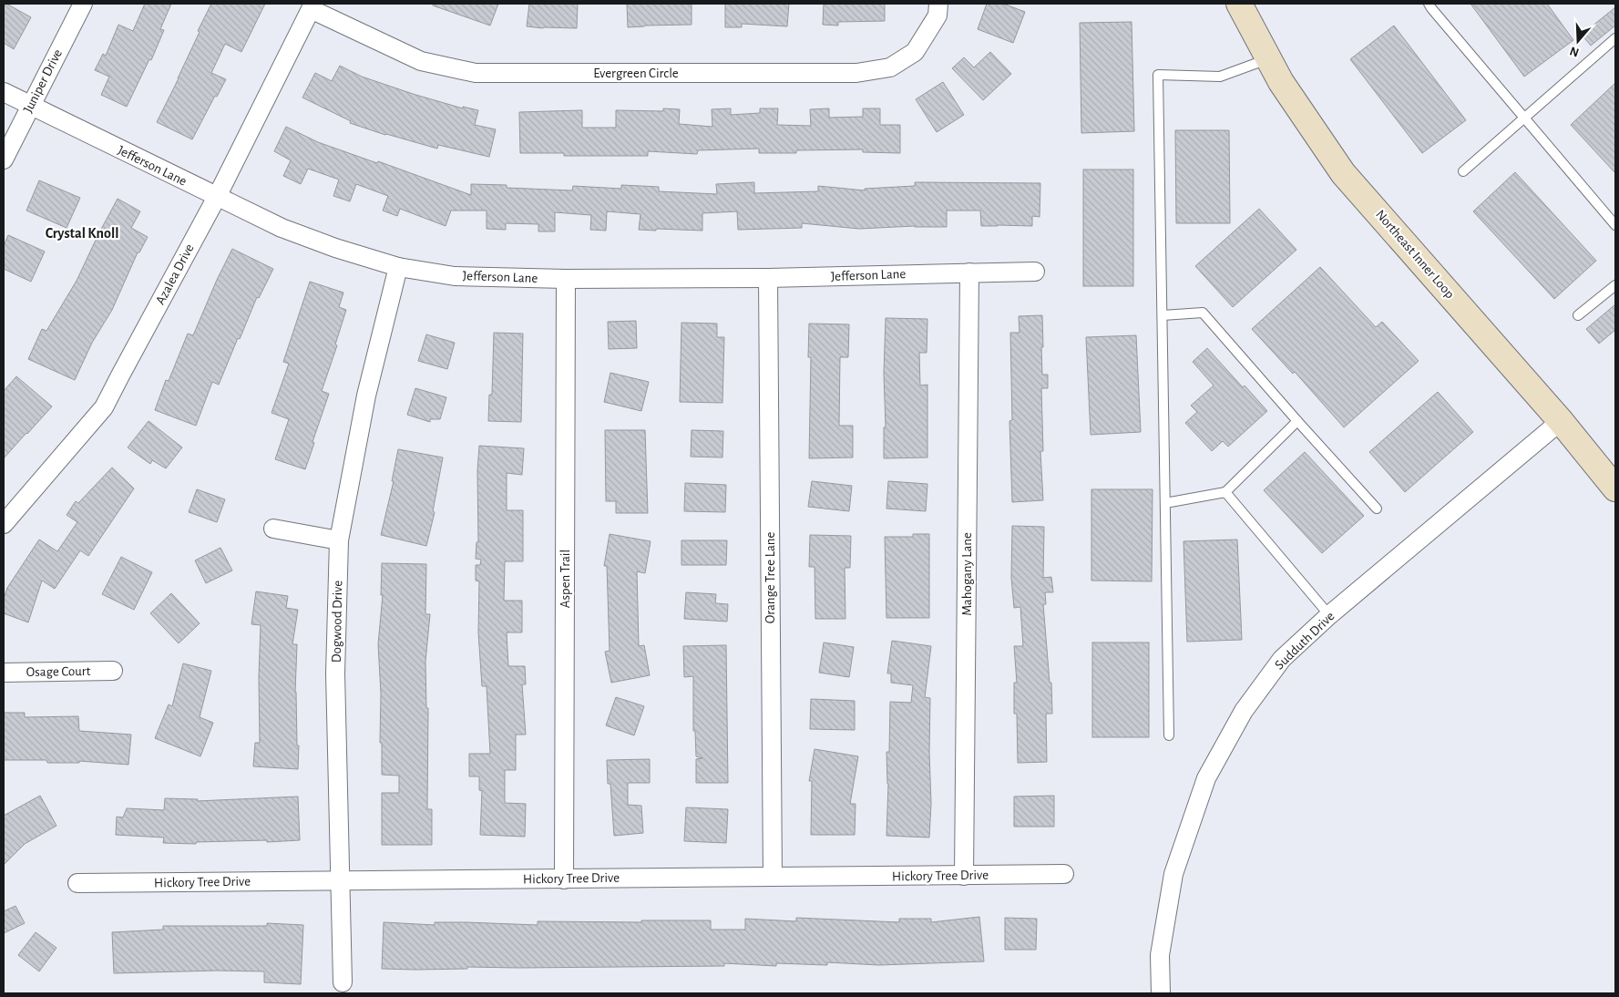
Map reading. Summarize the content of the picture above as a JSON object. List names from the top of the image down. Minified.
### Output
{"streets":{"main road":["Northeast Inner Loop"],"street":["Evergreen Circle","Juniper Drive","Jefferson Lane","Azalea Drive","Mahogany Lane","Orange Tree Lane","Aspen Trail","Dogwood Drive","Sudduth Drive","Osage Court","Hickory Tree Drive"]},"crossings":[["Evergreen Circle","Azalea Drive"],["Juniper Drive","Jefferson Lane"],["Jefferson Lane","Azalea Drive"],["Jefferson Lane","Mahogany Lane"],["Jefferson Lane","Orange Tree Lane"],["Jefferson Lane","Aspen Trail"],["Jefferson Lane","Dogwood Drive"],["Northeast Inner Loop","Sudduth Drive"],["Mahogany Lane","Hickory Tree Drive"],["Orange Tree Lane","Hickory Tree Drive"],["Aspen Trail","Hickory Tree Drive"],["Dogwood Drive","Hickory Tree Drive"]],"districts":["Crystal Knoll"],"north":"bottom"}
